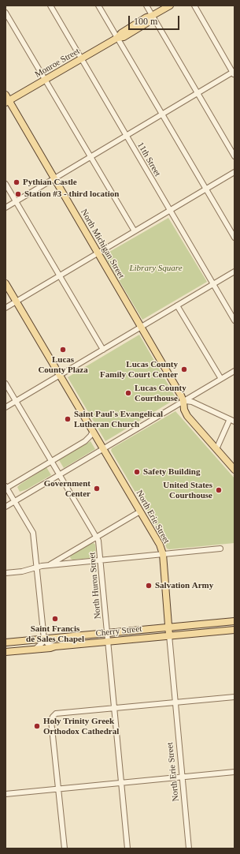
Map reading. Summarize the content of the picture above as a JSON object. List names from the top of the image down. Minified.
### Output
{"streets":{"main road":["Monroe Street","North Michigan Street","North Erie Street","Cherry Street"],"street":["11th Street","North Huron Street"]},"crossings":[["Monroe Street","11th Street"],["Monroe Street","North Michigan Street"],["North Erie Street","Cherry Street"],["North Huron Street","Cherry Street"]],"parks":["Library Square"],"places":["Pythian Castle","Station #3 - third location","Lucas County Plaza","Lucas County Family Court Center","Lucas County Courthouse","Saint Paul's Evangelical Lutheran Church","Safety Building","Government Center","United States Courthouse","Salvation Army","Saint Francis de Sales Chapel","Holy Trinity Greek Orthodox Cathedral"],"scale_bar":"100 m"}
